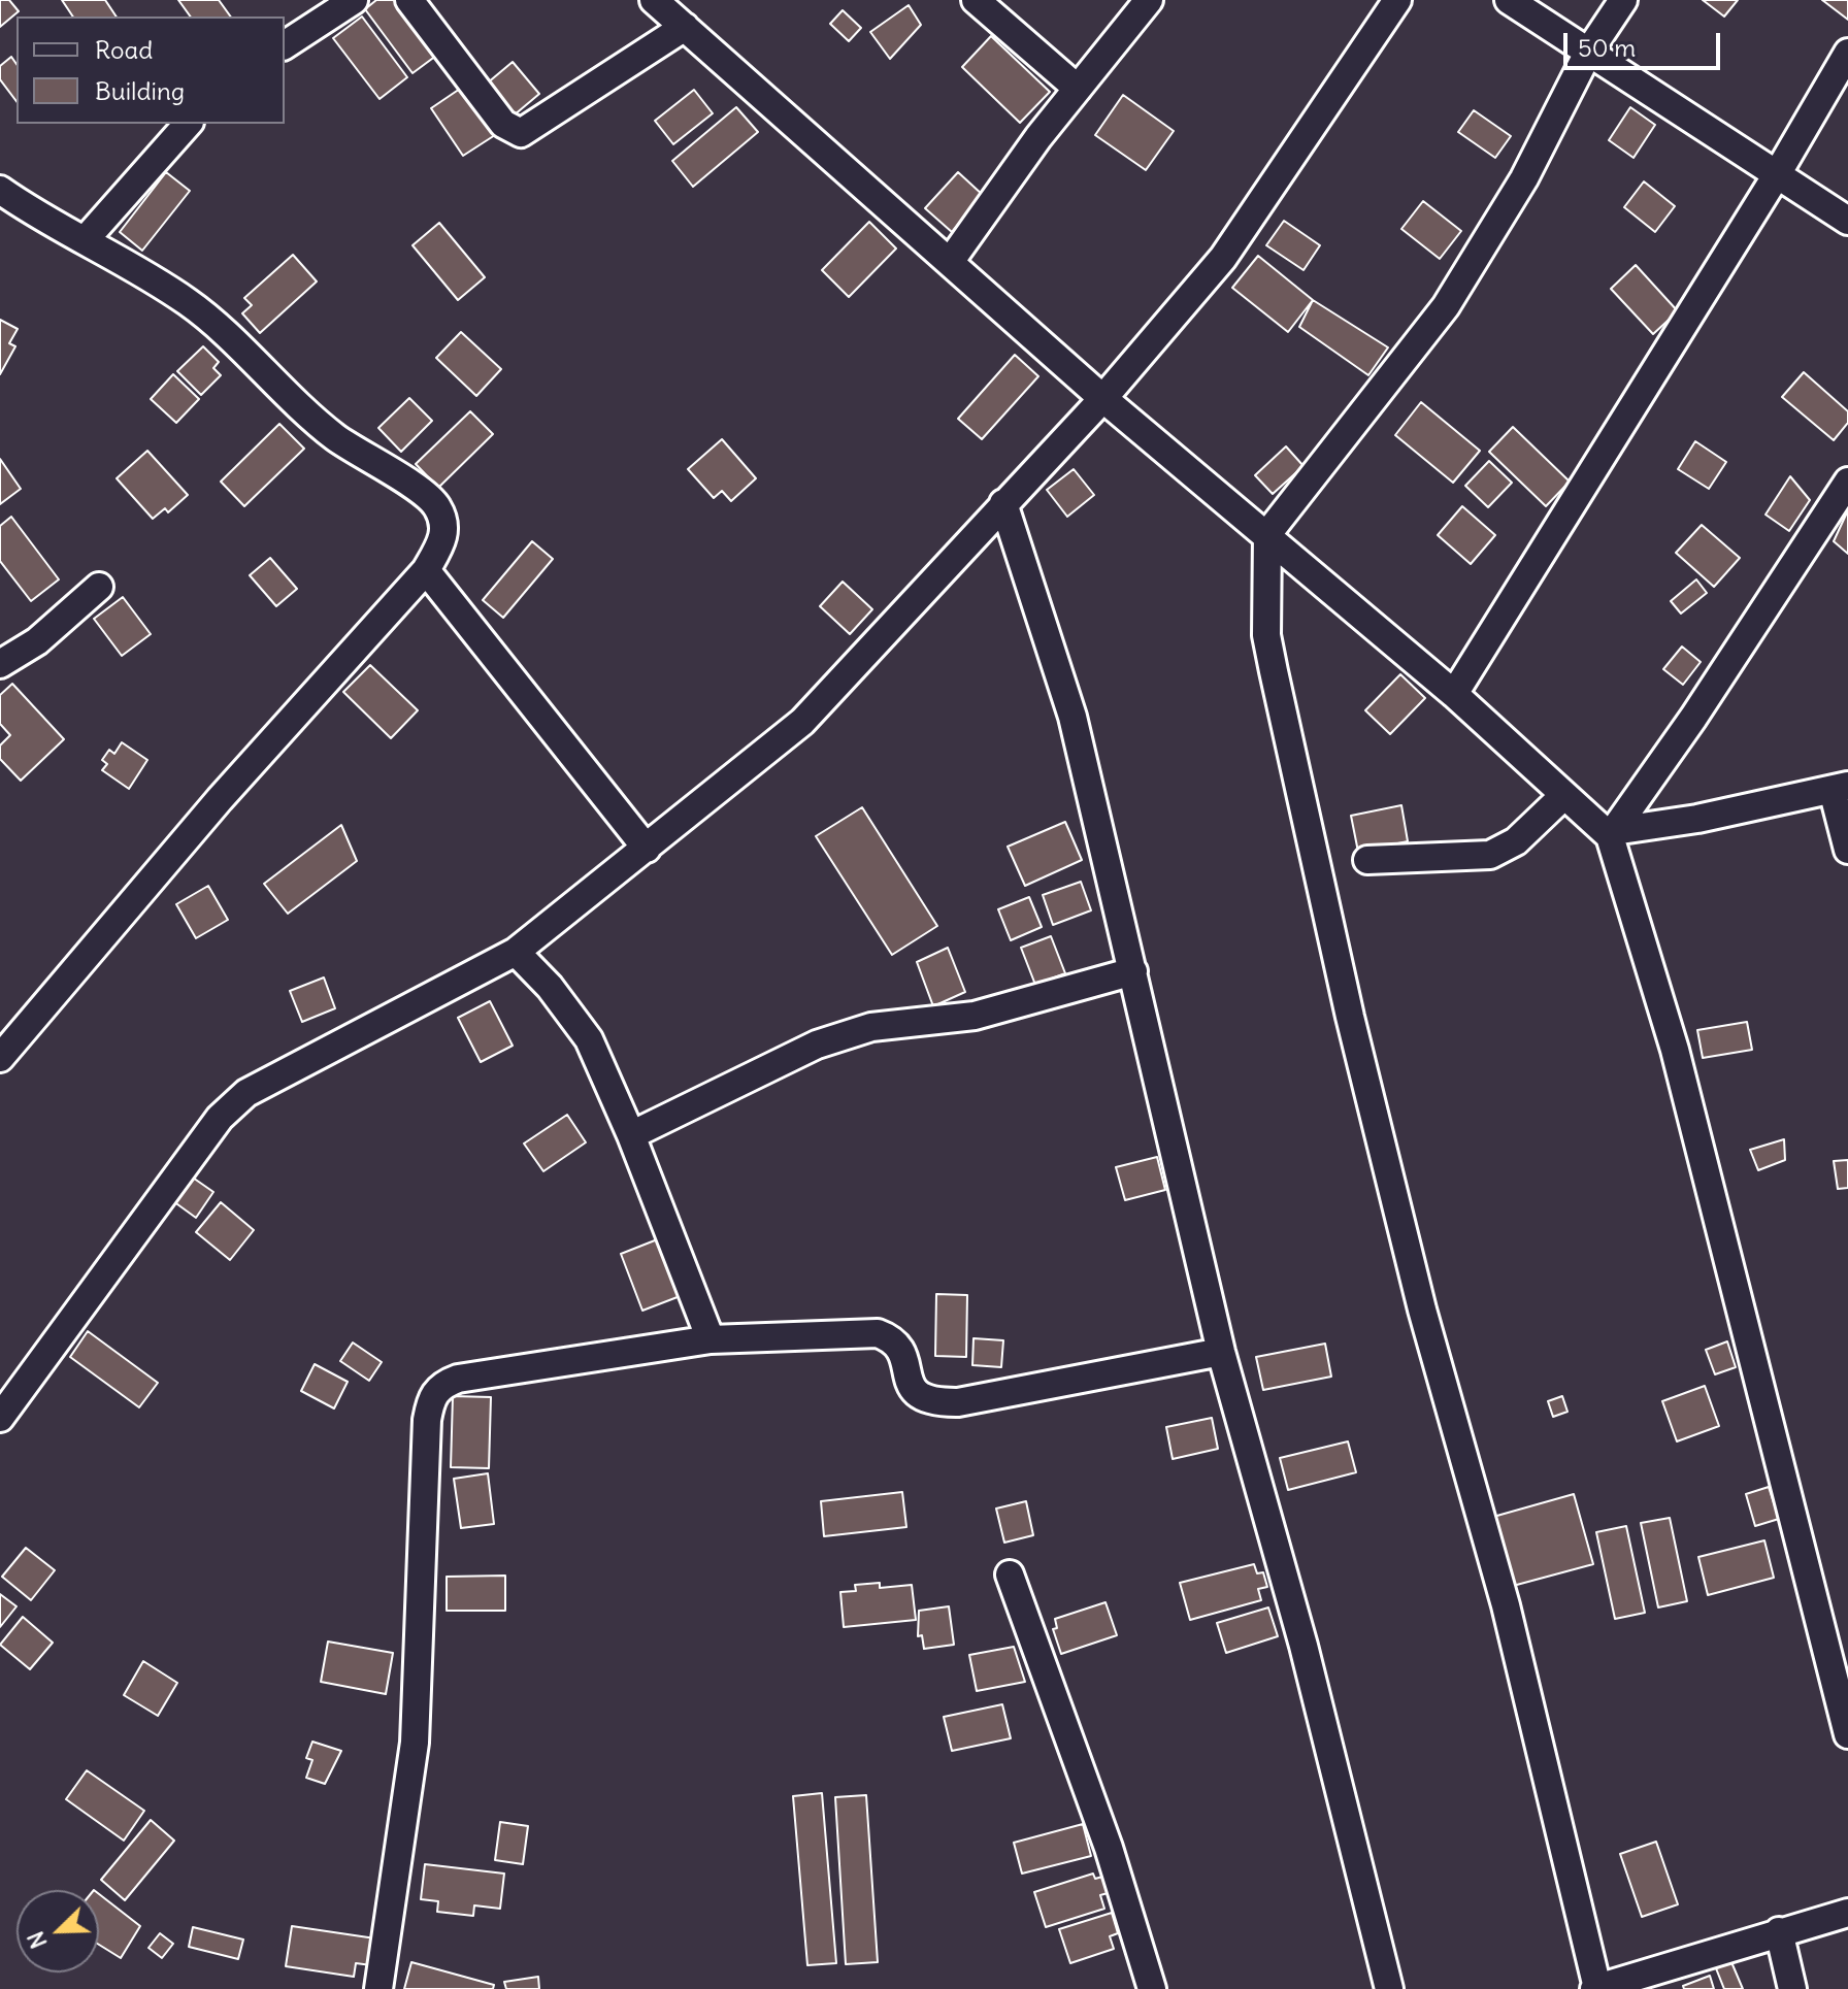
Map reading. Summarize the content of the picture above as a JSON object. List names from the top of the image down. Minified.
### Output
{"legend":["Road","Building"],"scale_bar":"50 m","north":"bottom left"}
